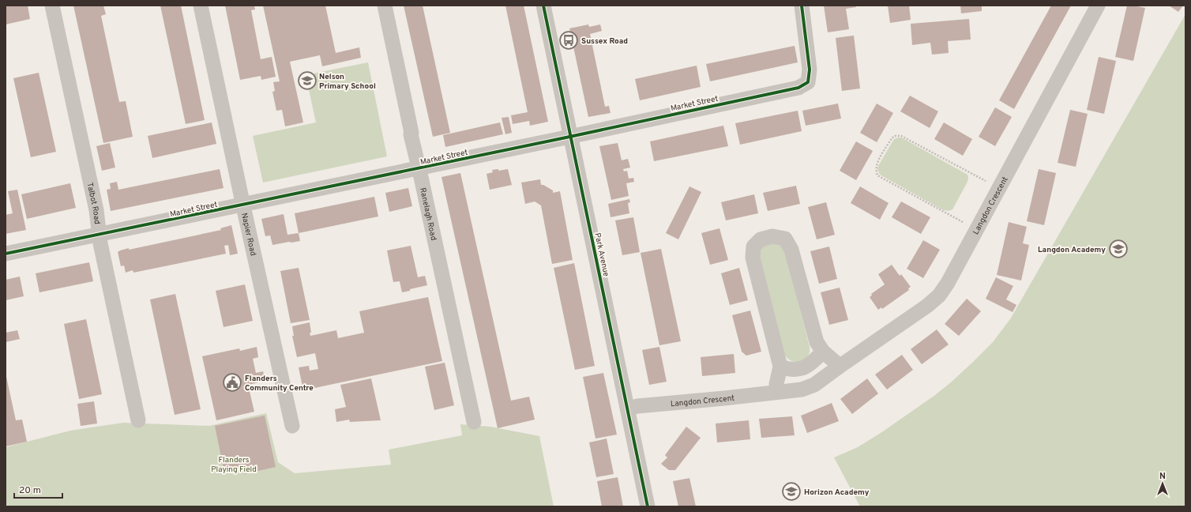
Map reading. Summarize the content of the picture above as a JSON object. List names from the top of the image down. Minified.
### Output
{"streets":{"street":["Market Street","Talbot Road","Langdon Crescent","Ranelagh Road","Napier Road","Park Avenue"]},"crossings":[["Market Street","Talbot Road"],["Market Street","Ranelagh Road"],["Market Street","Napier Road"],["Market Street","Park Avenue"],["Langdon Crescent","Park Avenue"]],"parks":["Flanders Playing Field"],"places":{"bus stop":["Sussex Road"],"school or university":["Nelson Primary School","Langdon Academy","Horizon Academy"],"public building":["Flanders Community Centre"]},"scale_bar":"20 m","north":"top"}
